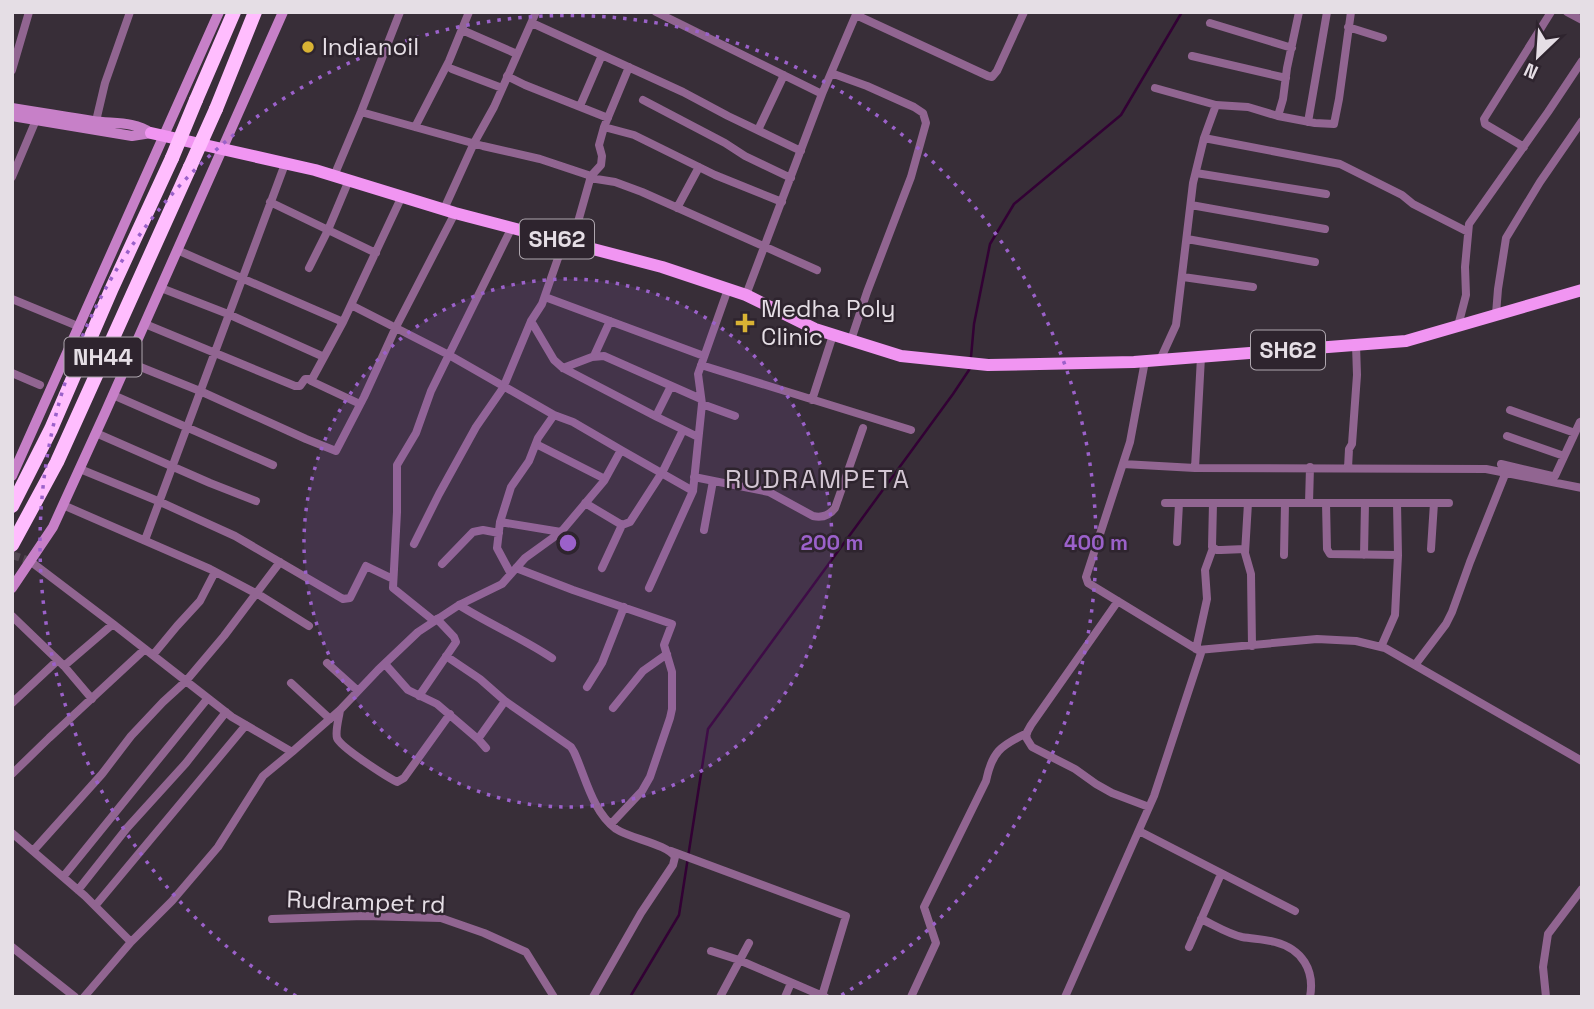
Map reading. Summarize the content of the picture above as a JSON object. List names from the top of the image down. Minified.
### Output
{"streets":{"highway":["NH44"],"main road":["SH62"],"street":["Rudrampet rd"]},"districts":["RUDRAMPETA"],"places":{"other":["Indianoil"],"health":["Medha Poly Clinic"]},"north":"bottom left","rings":["200 m","400 m"]}
